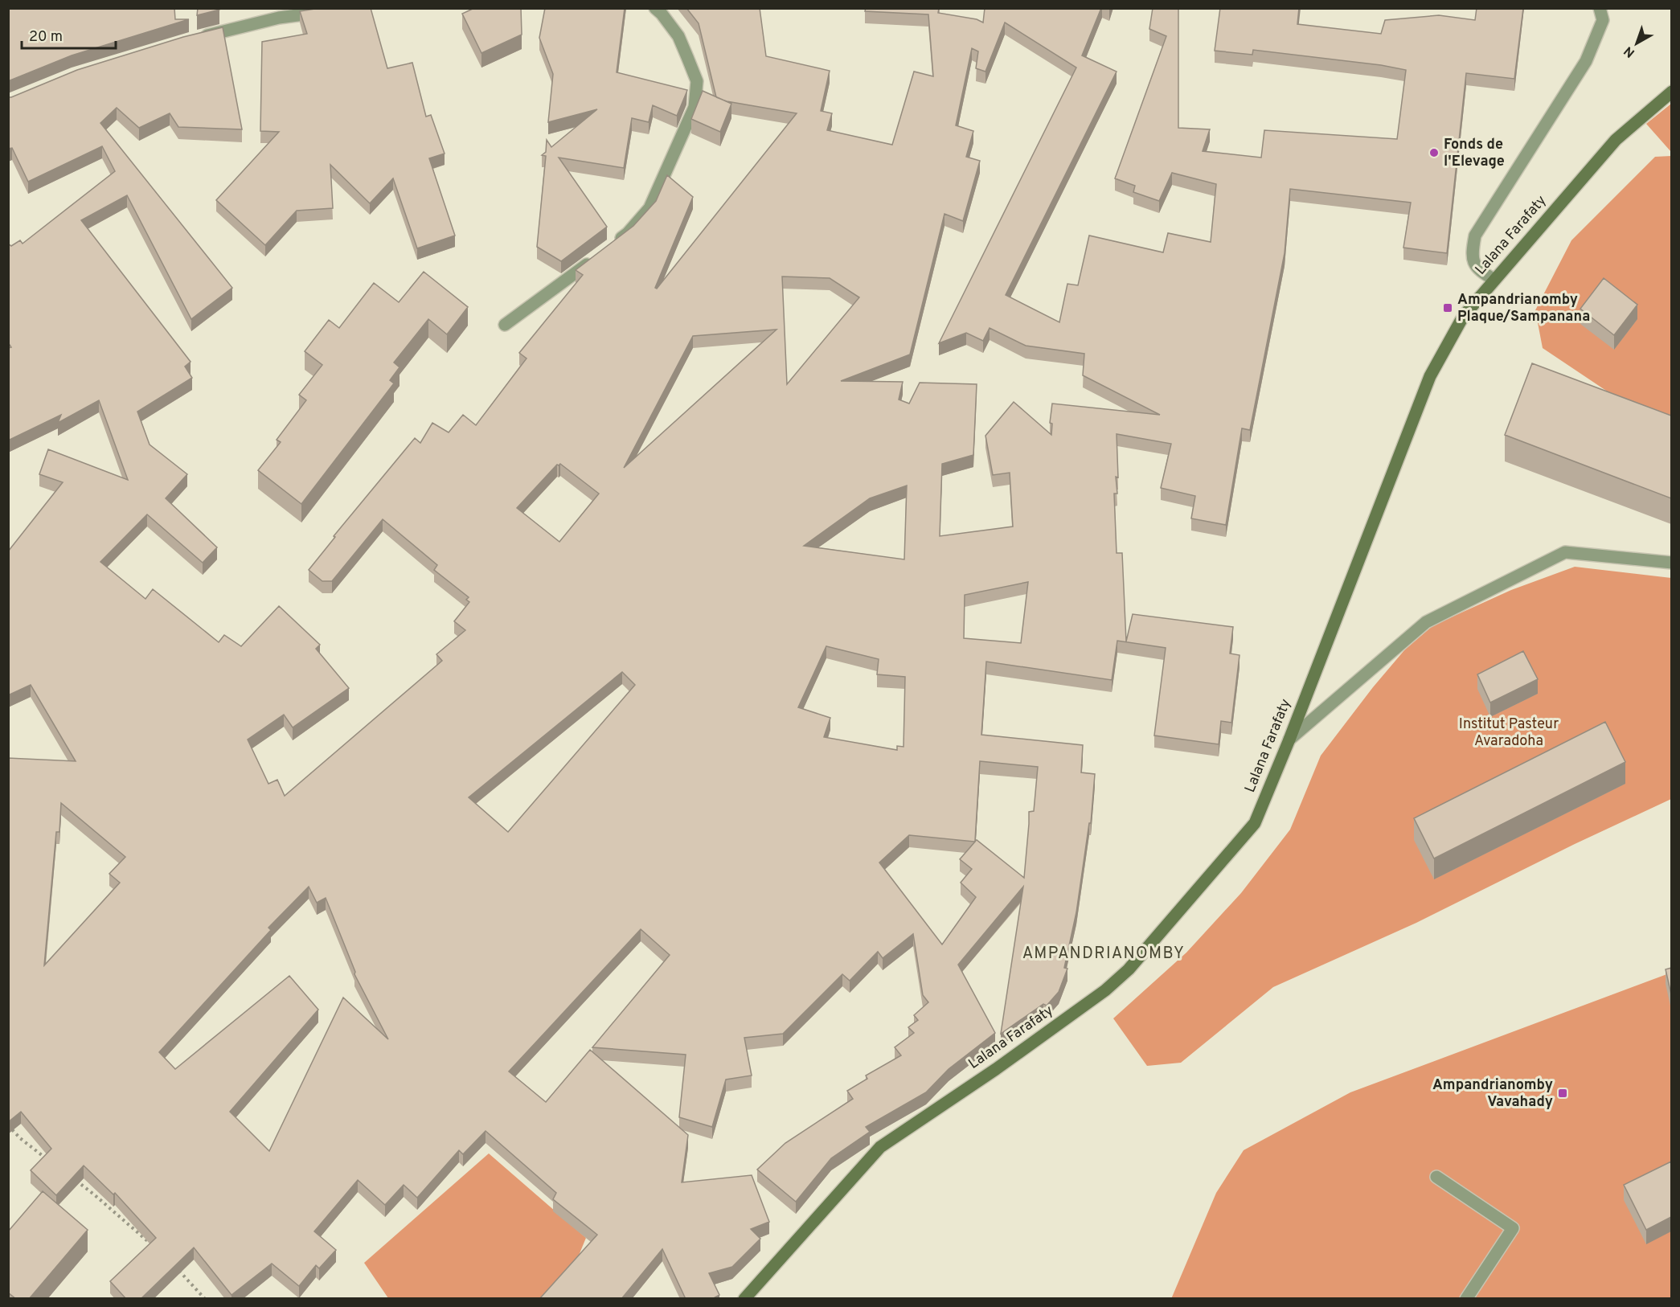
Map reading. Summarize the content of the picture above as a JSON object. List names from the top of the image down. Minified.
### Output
{"streets":{"main road":["Lalana Farafaty"]},"districts":["AMPANDRIANOMBY"],"parks":["Institut Pasteur Avaradoha"],"places":{"other":["Fonds de l'Elevage"],"transit":["Ampandrianomby Plaque/Sampanana","Ampandrianomby Vavahady"]},"scale_bar":"20 m","north":"bottom left"}
